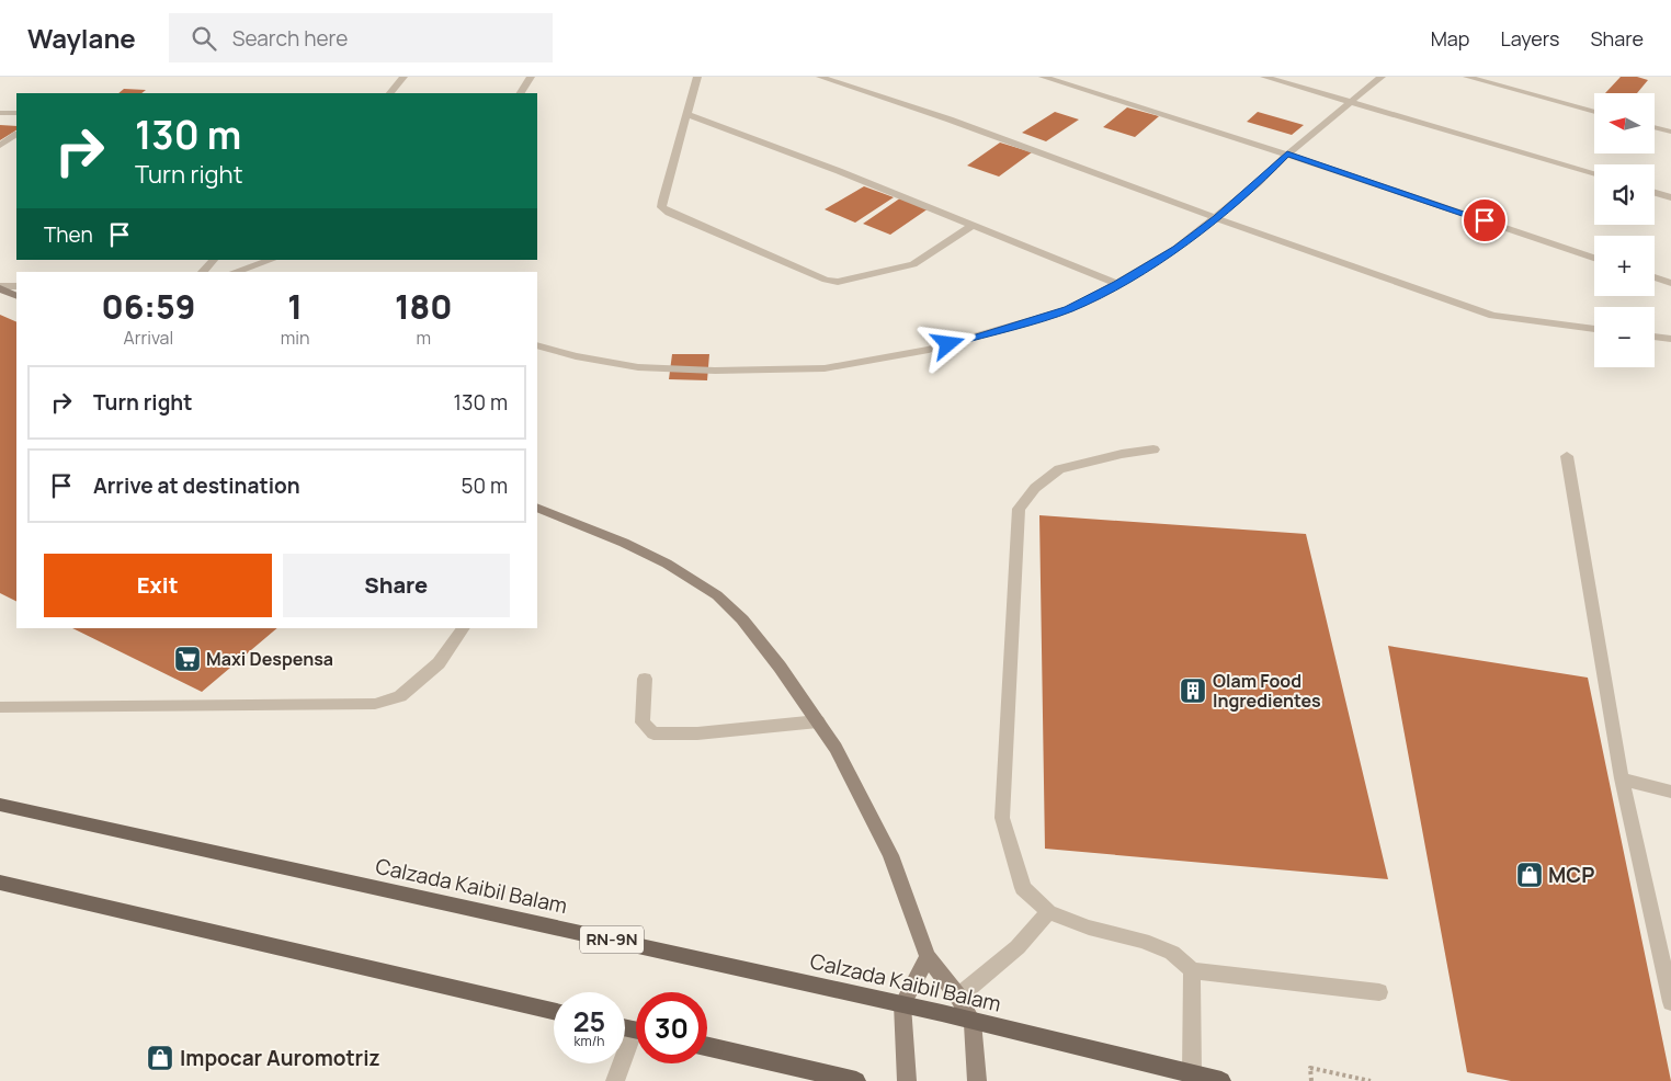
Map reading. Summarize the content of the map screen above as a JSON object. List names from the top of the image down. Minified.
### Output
{"streets":{"main road":["Calzada Kaibil Balam","RN-9N"]},"places":{"supermarket":["Maxi Despensa"],"building":["Olam Food Ingredientes"],"shop":["MCP","Impocar Auromotriz"]},"north":"left","page":{"header":"Waylane","search":"Search here","nav":["Map","Layers","Share"],"map_buttons":["+","−"],"turn":["130 m","Turn right"],"then":"Then","eta":["06:59","Arrival","1","min","180","m"],"list":[{"name":"Turn right","value":"130 m"},{"name":"Arrive at destination","value":"50 m"}],"buttons":["Exit","Share"],"speed":"25 km/h","limit":"30"}}
